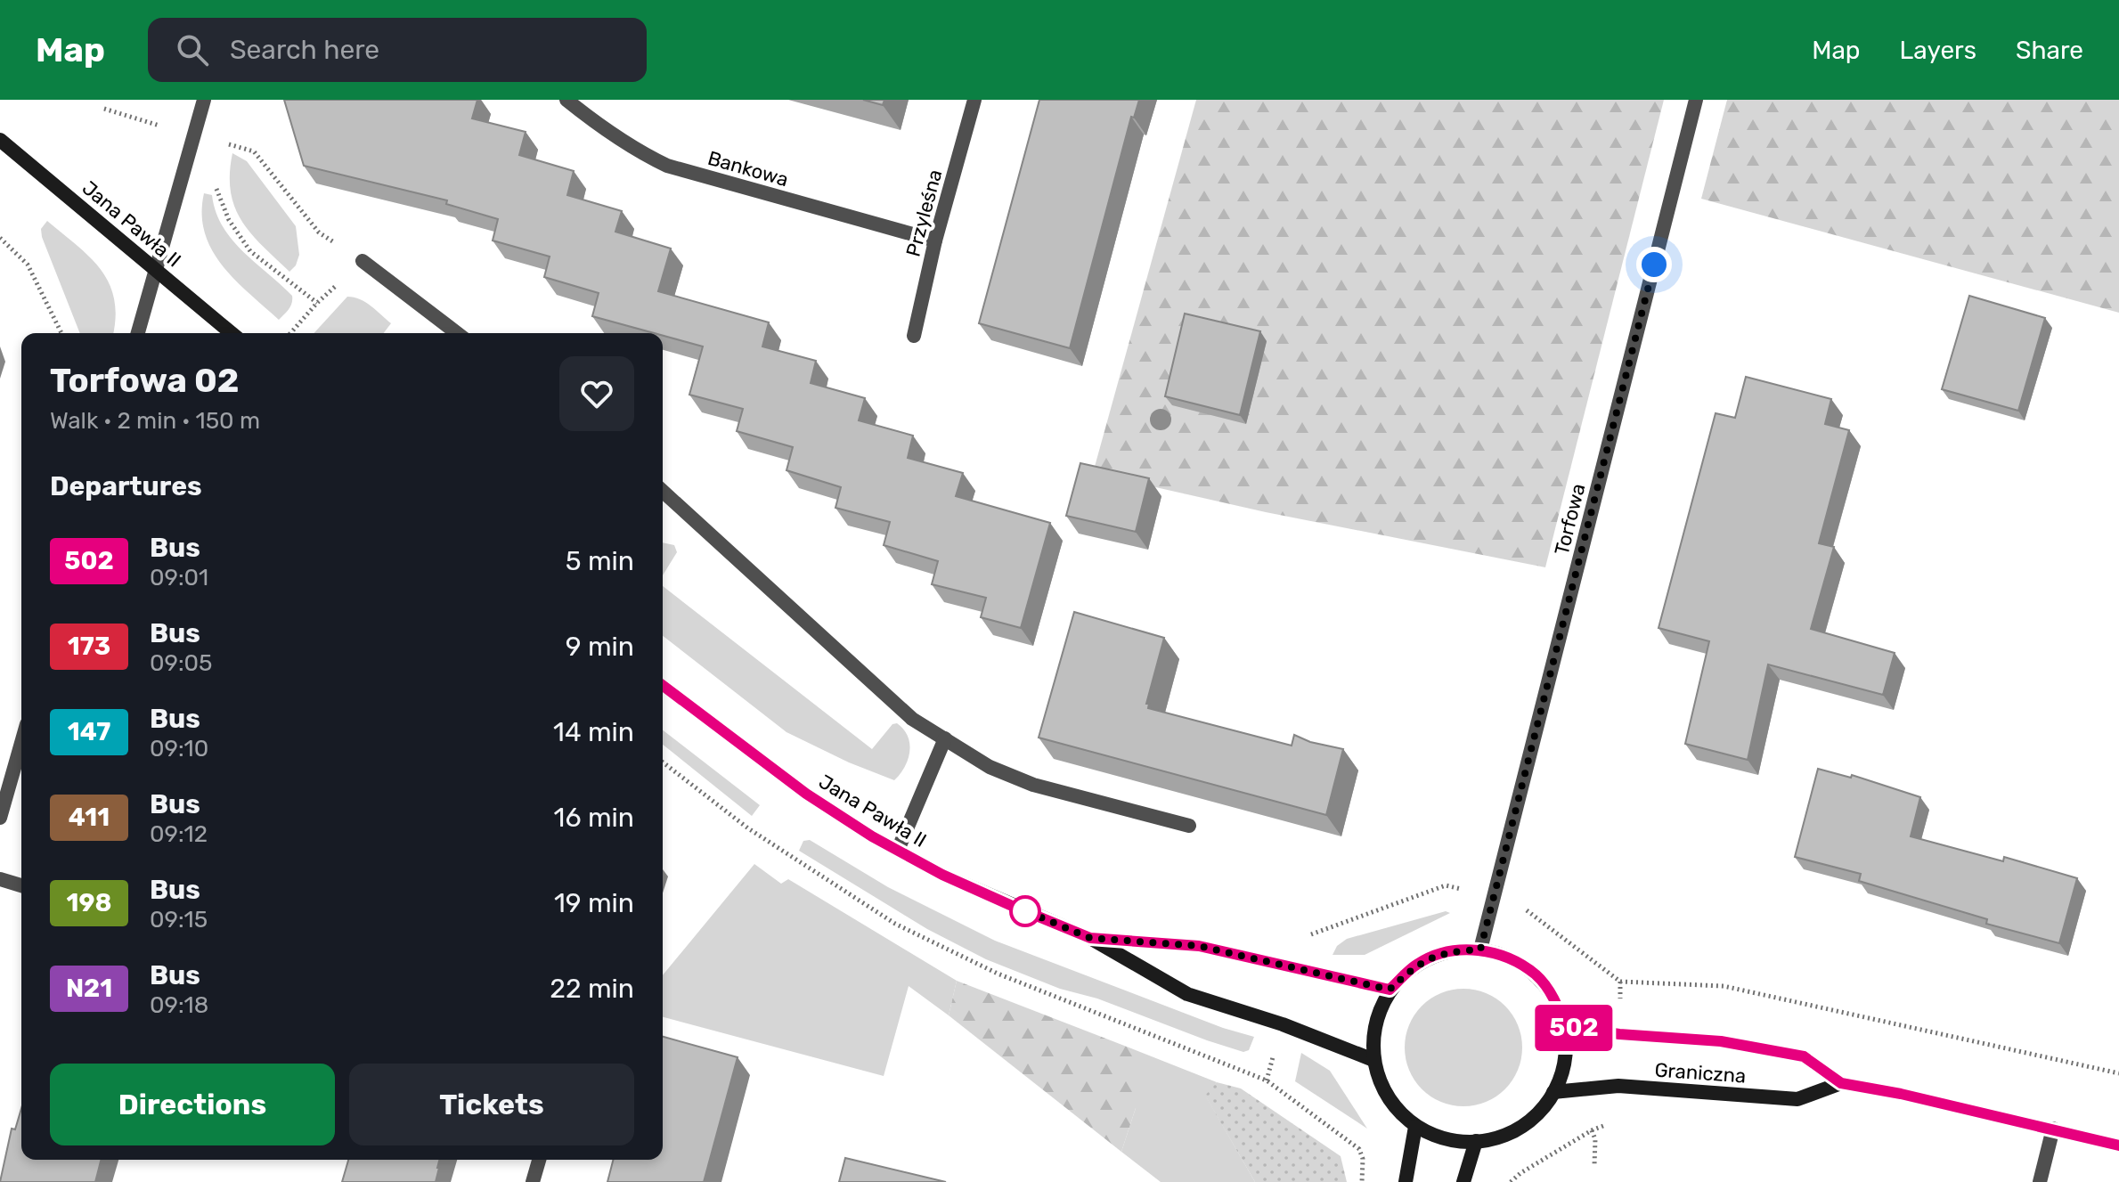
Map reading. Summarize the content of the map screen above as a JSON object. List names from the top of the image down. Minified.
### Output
{"streets":{"street":["Bankowa","Przyleśna","Jana Pawła II","Torfowa","Graniczna"]},"crossings":[["Bankowa","Przyleśna"],["Jana Pawła II","Torfowa"],["Jana Pawła II","Graniczna"],["Torfowa","Graniczna"]],"lines":["bus line 502"],"page":{"header":"Map","search":"Search here","nav":["Map","Layers","Share"],"on_map":"502","heading":[["Torfowa 02","Walk · 2 min · 150 m"],"Departures"],"list":[{"mark":"502","name":"Bus","note":"09:01","value":"5 min"},{"mark":"173","name":"Bus","note":"09:05","value":"9 min"},{"mark":"147","name":"Bus","note":"09:10","value":"14 min"},{"mark":"411","name":"Bus","note":"09:12","value":"16 min"},{"mark":"198","name":"Bus","note":"09:15","value":"19 min"},{"mark":"N21","name":"Bus","note":"09:18","value":"22 min"}],"buttons":["Directions","Tickets"]}}
